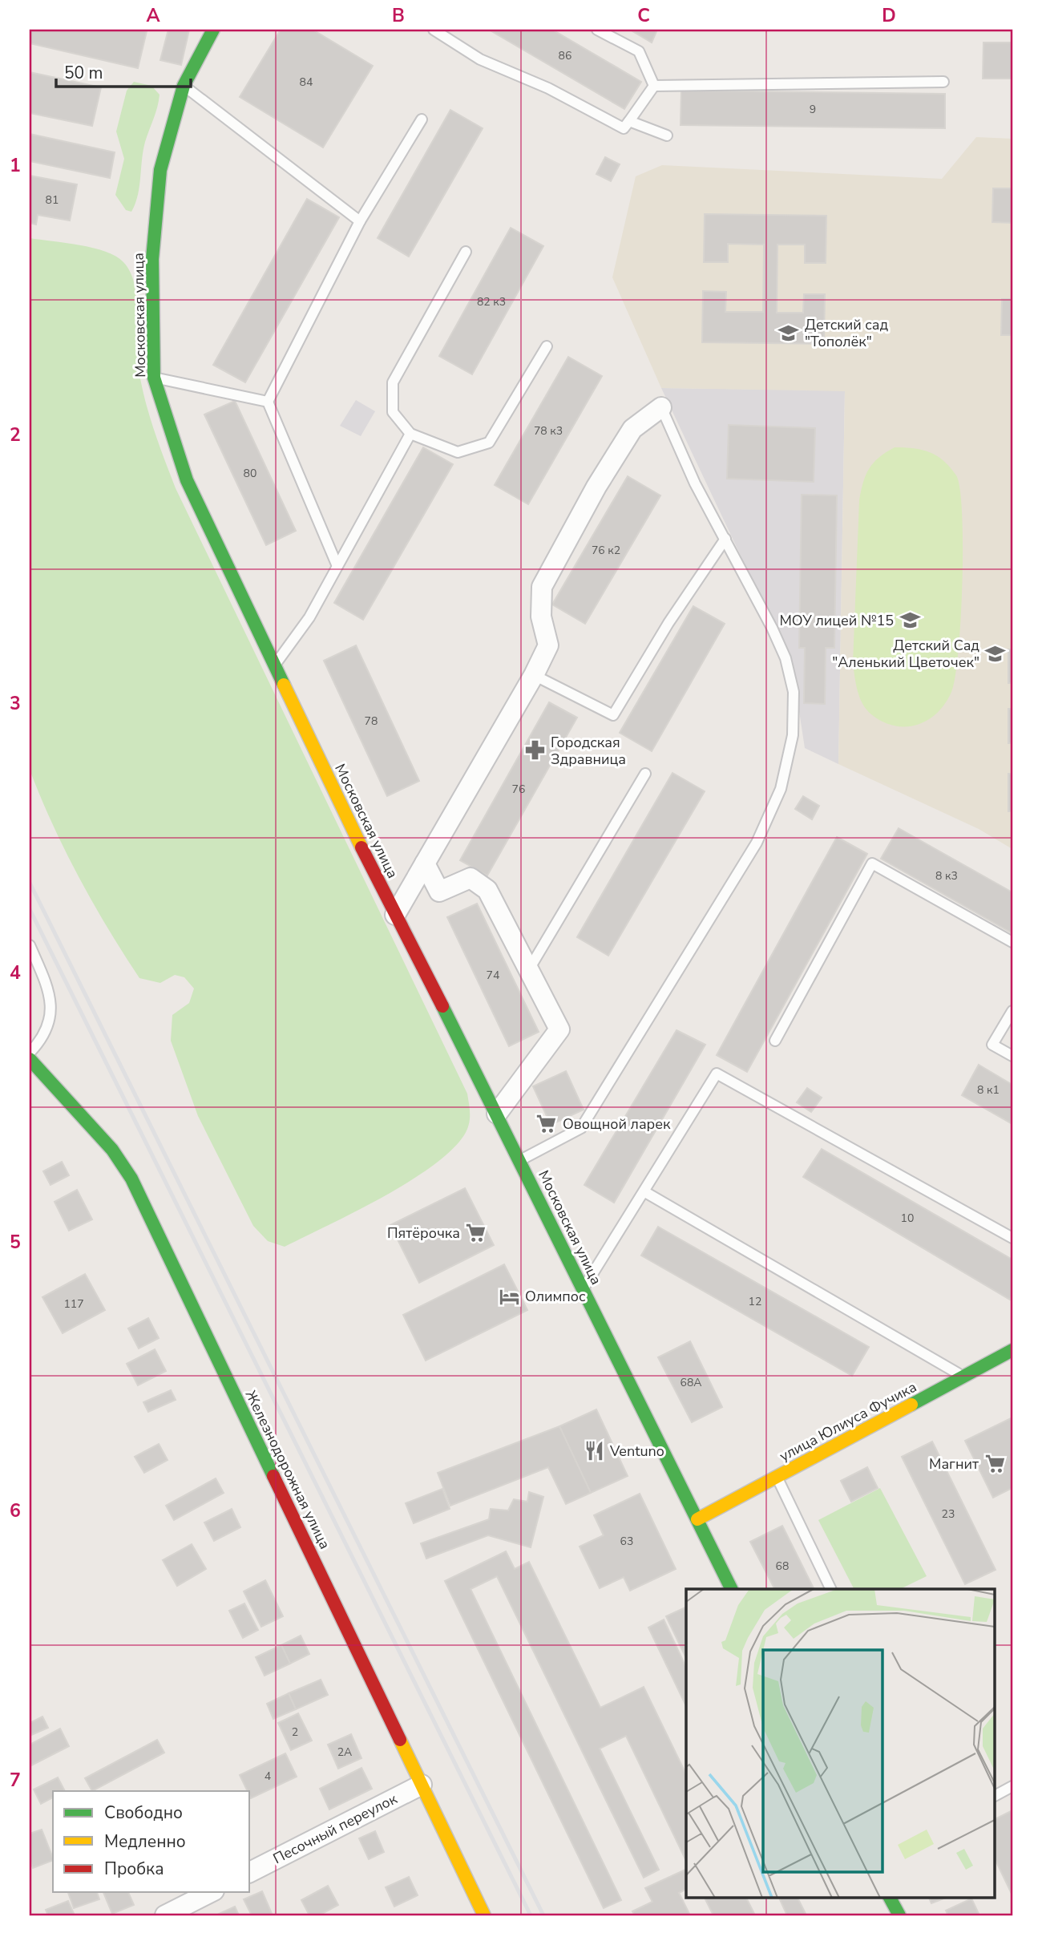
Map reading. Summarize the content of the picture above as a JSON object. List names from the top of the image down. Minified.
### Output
{"streets":{"street":["Московская улица","улица Юлиуса Фучика","Железнодорожная улица","Песочный переулок"]},"crossings":[["Московская улица","улица Юлиуса Фучика"],["Железнодорожная улица","Песочный переулок"]],"places":{"school or university":["Детский сад \"Тополёк\"","МОУ лицей №15","Детский Сад \"Аленький Цветочек\""],"pharmacy":["Городская Здравница"],"supermarket":["Овощной ларек","Пятёрочка","Магнит"],"hotel":["Олимпос"],"restaurant":["Ventuno"]},"house_numbers":["86","84","9","81","82 к3","78 к3","80","76 к2","78","76","8 к3","74","8 к1","10","12","117","68А","23","63","68","2","2А","4"],"legend":["Свободно","Медленно","Пробка"],"scale_bar":"50 m","grid":{"columns":["A","B","C","D"],"rows":["1","2","3","4","5","6","7"]}}
